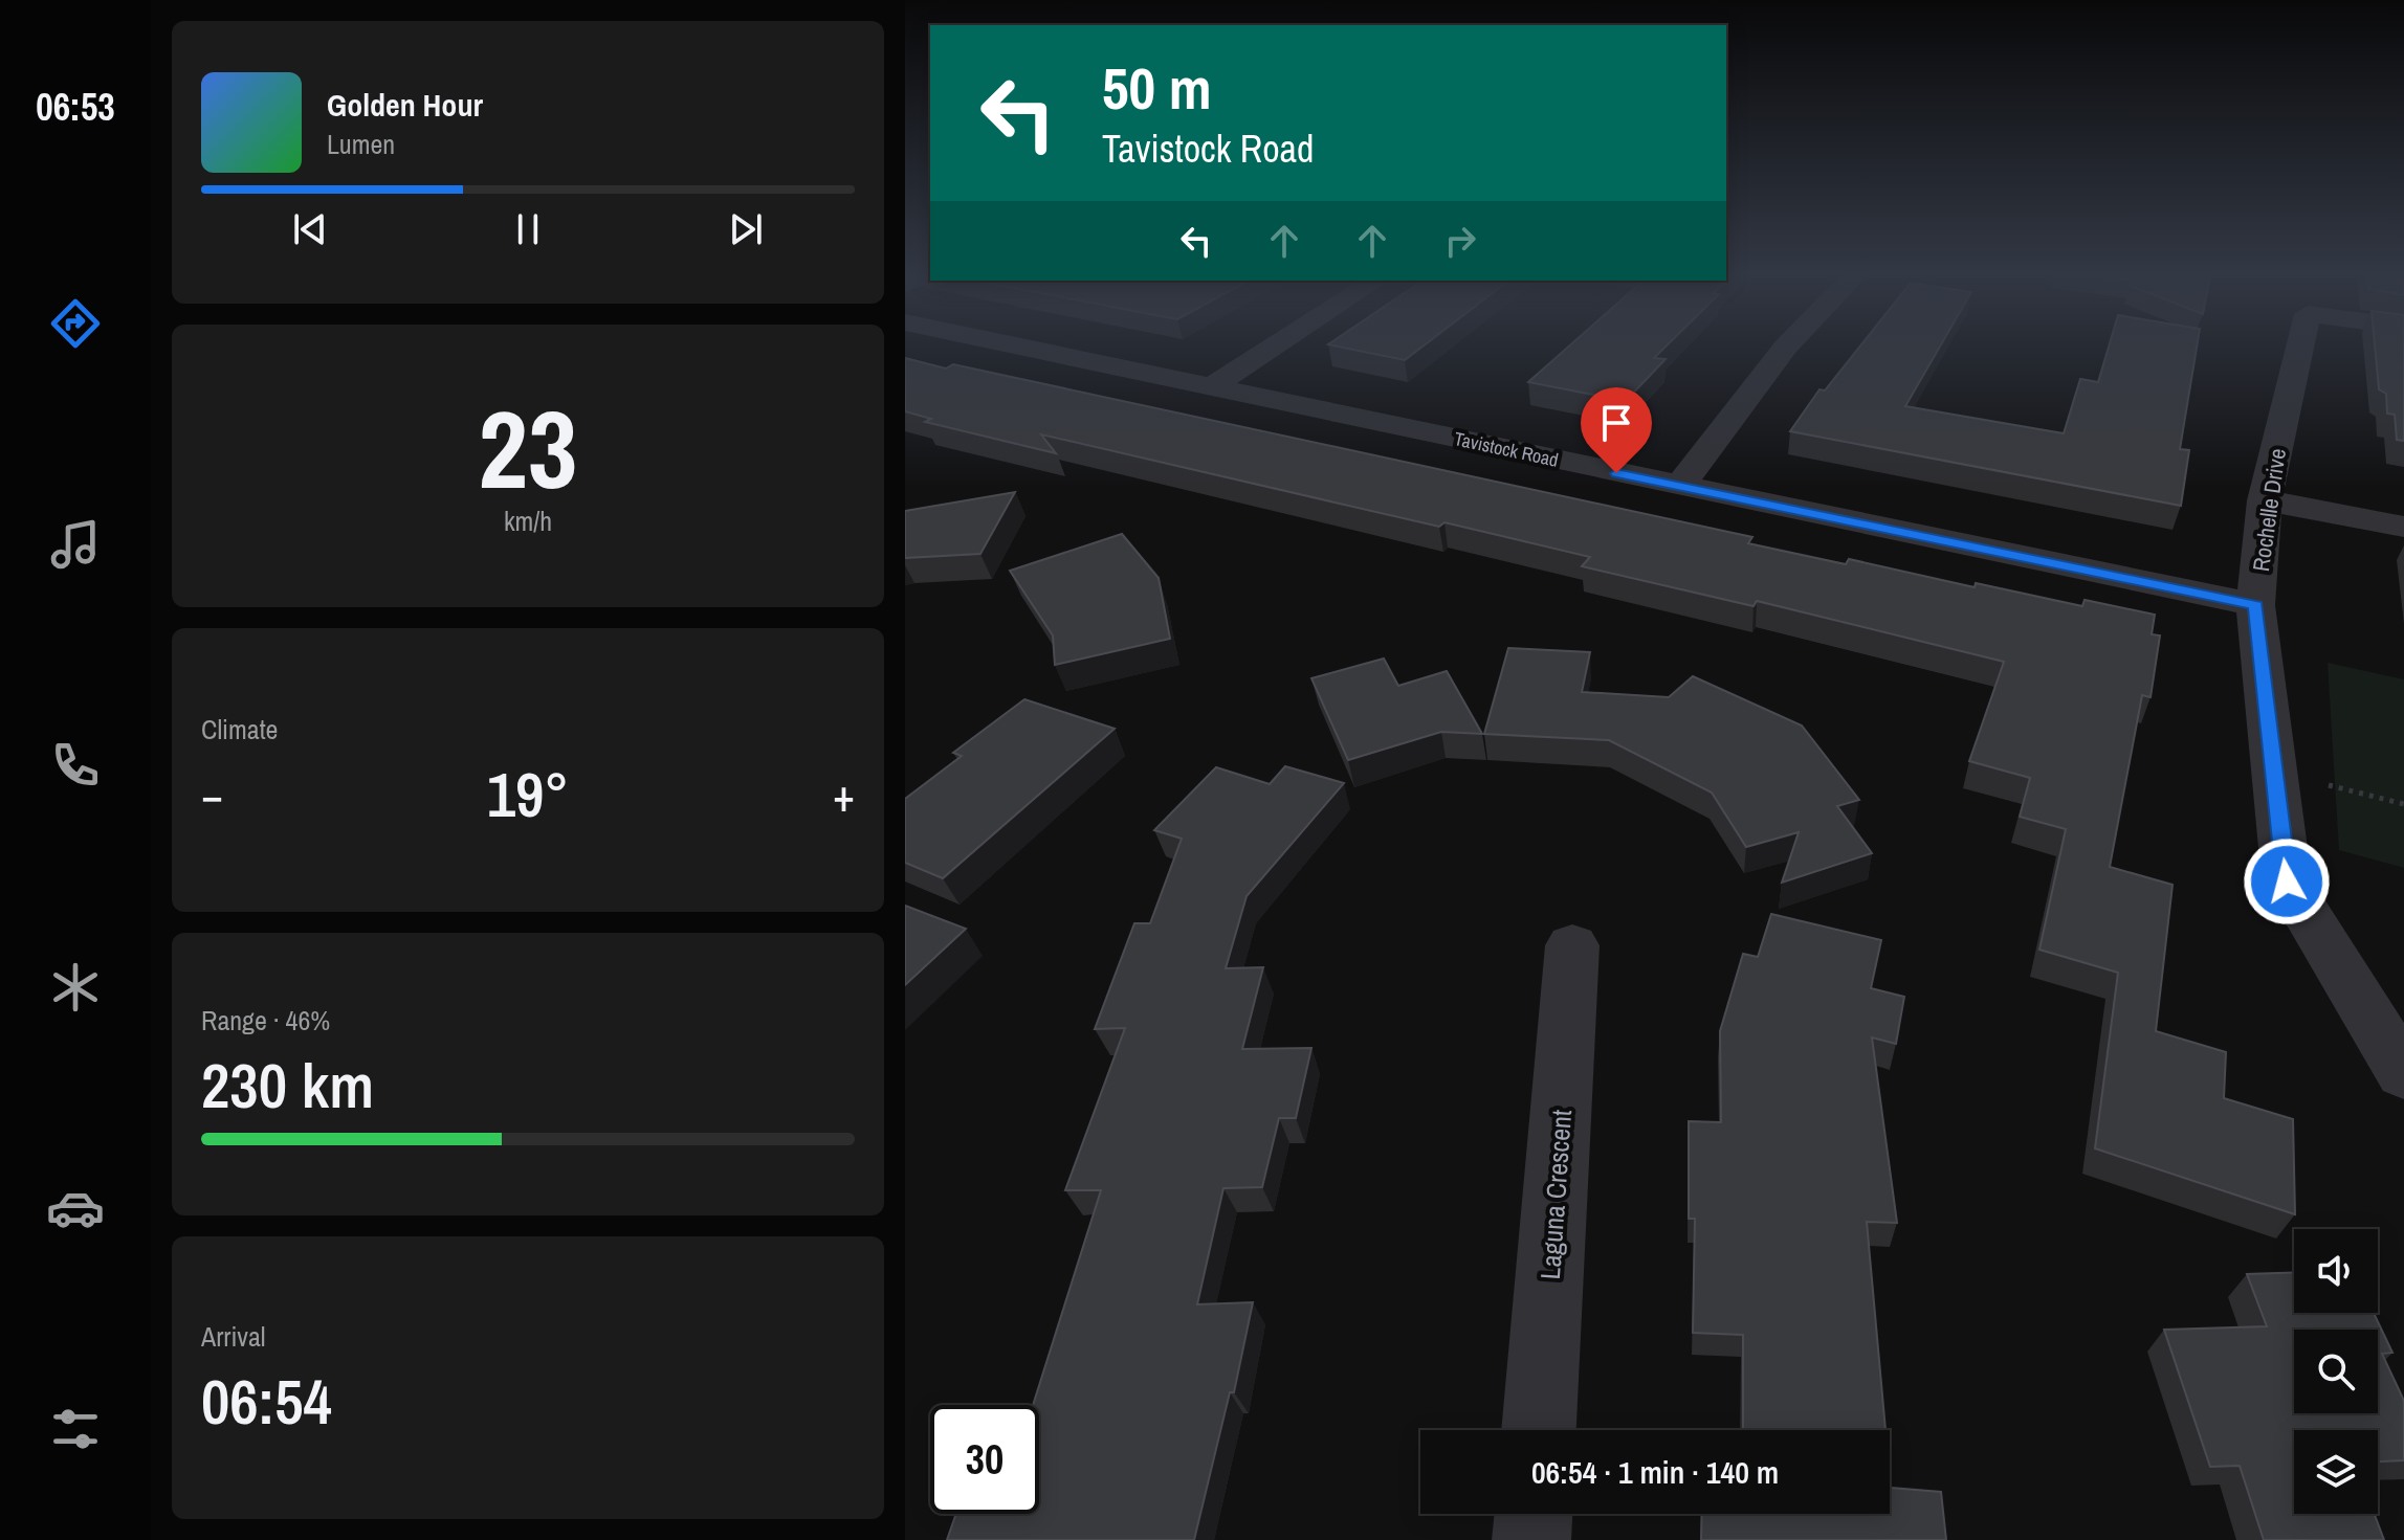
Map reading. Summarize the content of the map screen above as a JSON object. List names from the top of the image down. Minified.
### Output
{"streets":{"street":["Tavistock Road","Rochelle Drive","Laguna Crescent"]},"crossings":[["Tavistock Road","Rochelle Drive"]],"page":{"tabs":"06:53","turn":["50 m","Tavistock Road"],"song":["Golden Hour","Lumen"],"tile":[["23","km/h"],"Climate",["Range · 46%","230 km"],["Arrival","06:54"]],"heat":["−","19°","+"],"limit":"30","trip":"06:54 · 1 min · 140 m"}}
